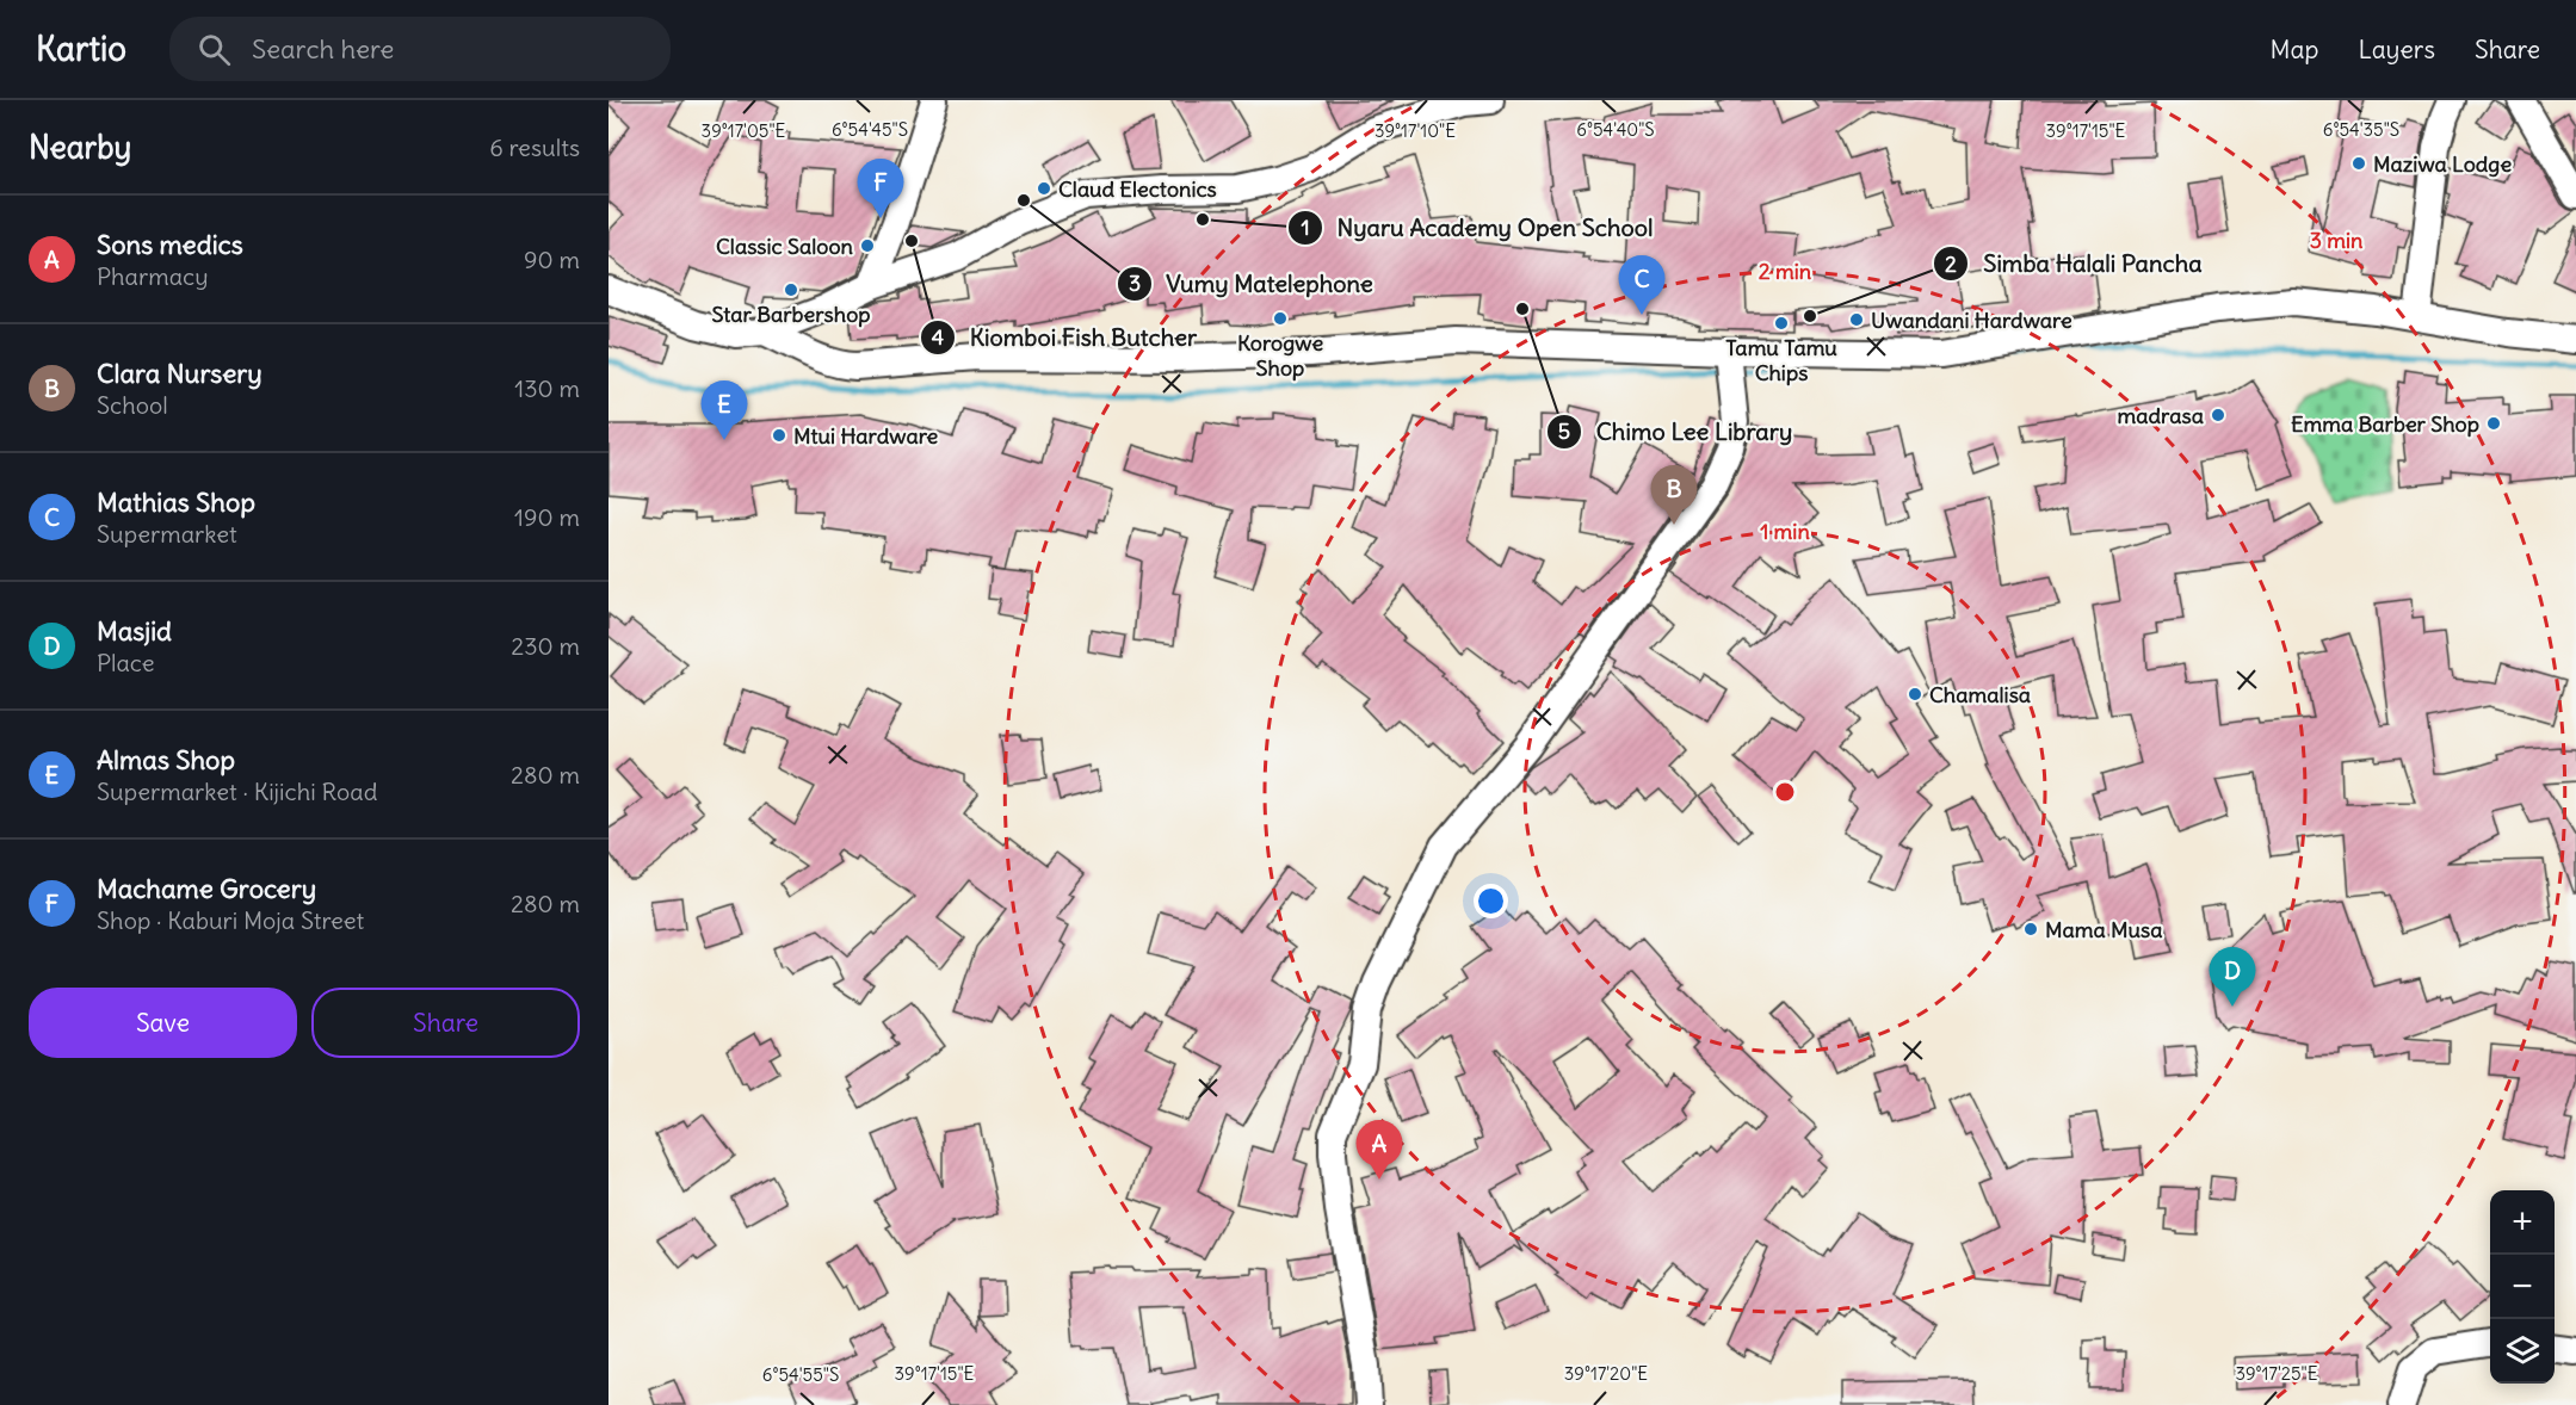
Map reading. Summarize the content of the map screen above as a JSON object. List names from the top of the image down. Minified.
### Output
{"places":["Maziwa Lodge","Claud Electonics","Vumy Matelephone","Nyaru Academy Open School","Kiomboi Fish Butcher","Classic Saloon","Star Barbershop","Chimo Lee Library","Simba Halali Pancha","Korogwe Shop","Uwandani Hardware","Tamu Tamu Chips","madrasa","Emma Barber Shop","Mtui Hardware","Chamalisa","Mama Musa"],"page":{"header":"Kartio","search":"Search here","nav":["Map","Layers","Share"],"heading":["Nearby","6 results"],"pins":["F","C","E","B","D","A"],"list":[{"mark":"A","name":"Sons medics","note":"Pharmacy","value":"90 m"},{"mark":"B","name":"Clara Nursery","note":"School","value":"130 m"},{"mark":"C","name":"Mathias Shop","note":"Supermarket","value":"190 m"},{"mark":"D","name":"Masjid","note":"Place","value":"230 m"},{"mark":"E","name":"Almas Shop","note":"Supermarket · Kijichi Road","value":"280 m"},{"mark":"F","name":"Machame Grocery","note":"Shop · Kaburi Moja Street","value":"280 m"}],"buttons":["Save","Share"],"map_buttons":["+","−"]},"coordinates":["6°54'45\"S","6°54'40\"S","6°54'35\"S","39°17'05\"E","39°17'10\"E","39°17'15\"E","39°17'20\"E","39°17'25\"E","6°54'55\"S"],"rings":["3 min","2 min","1 min"]}
